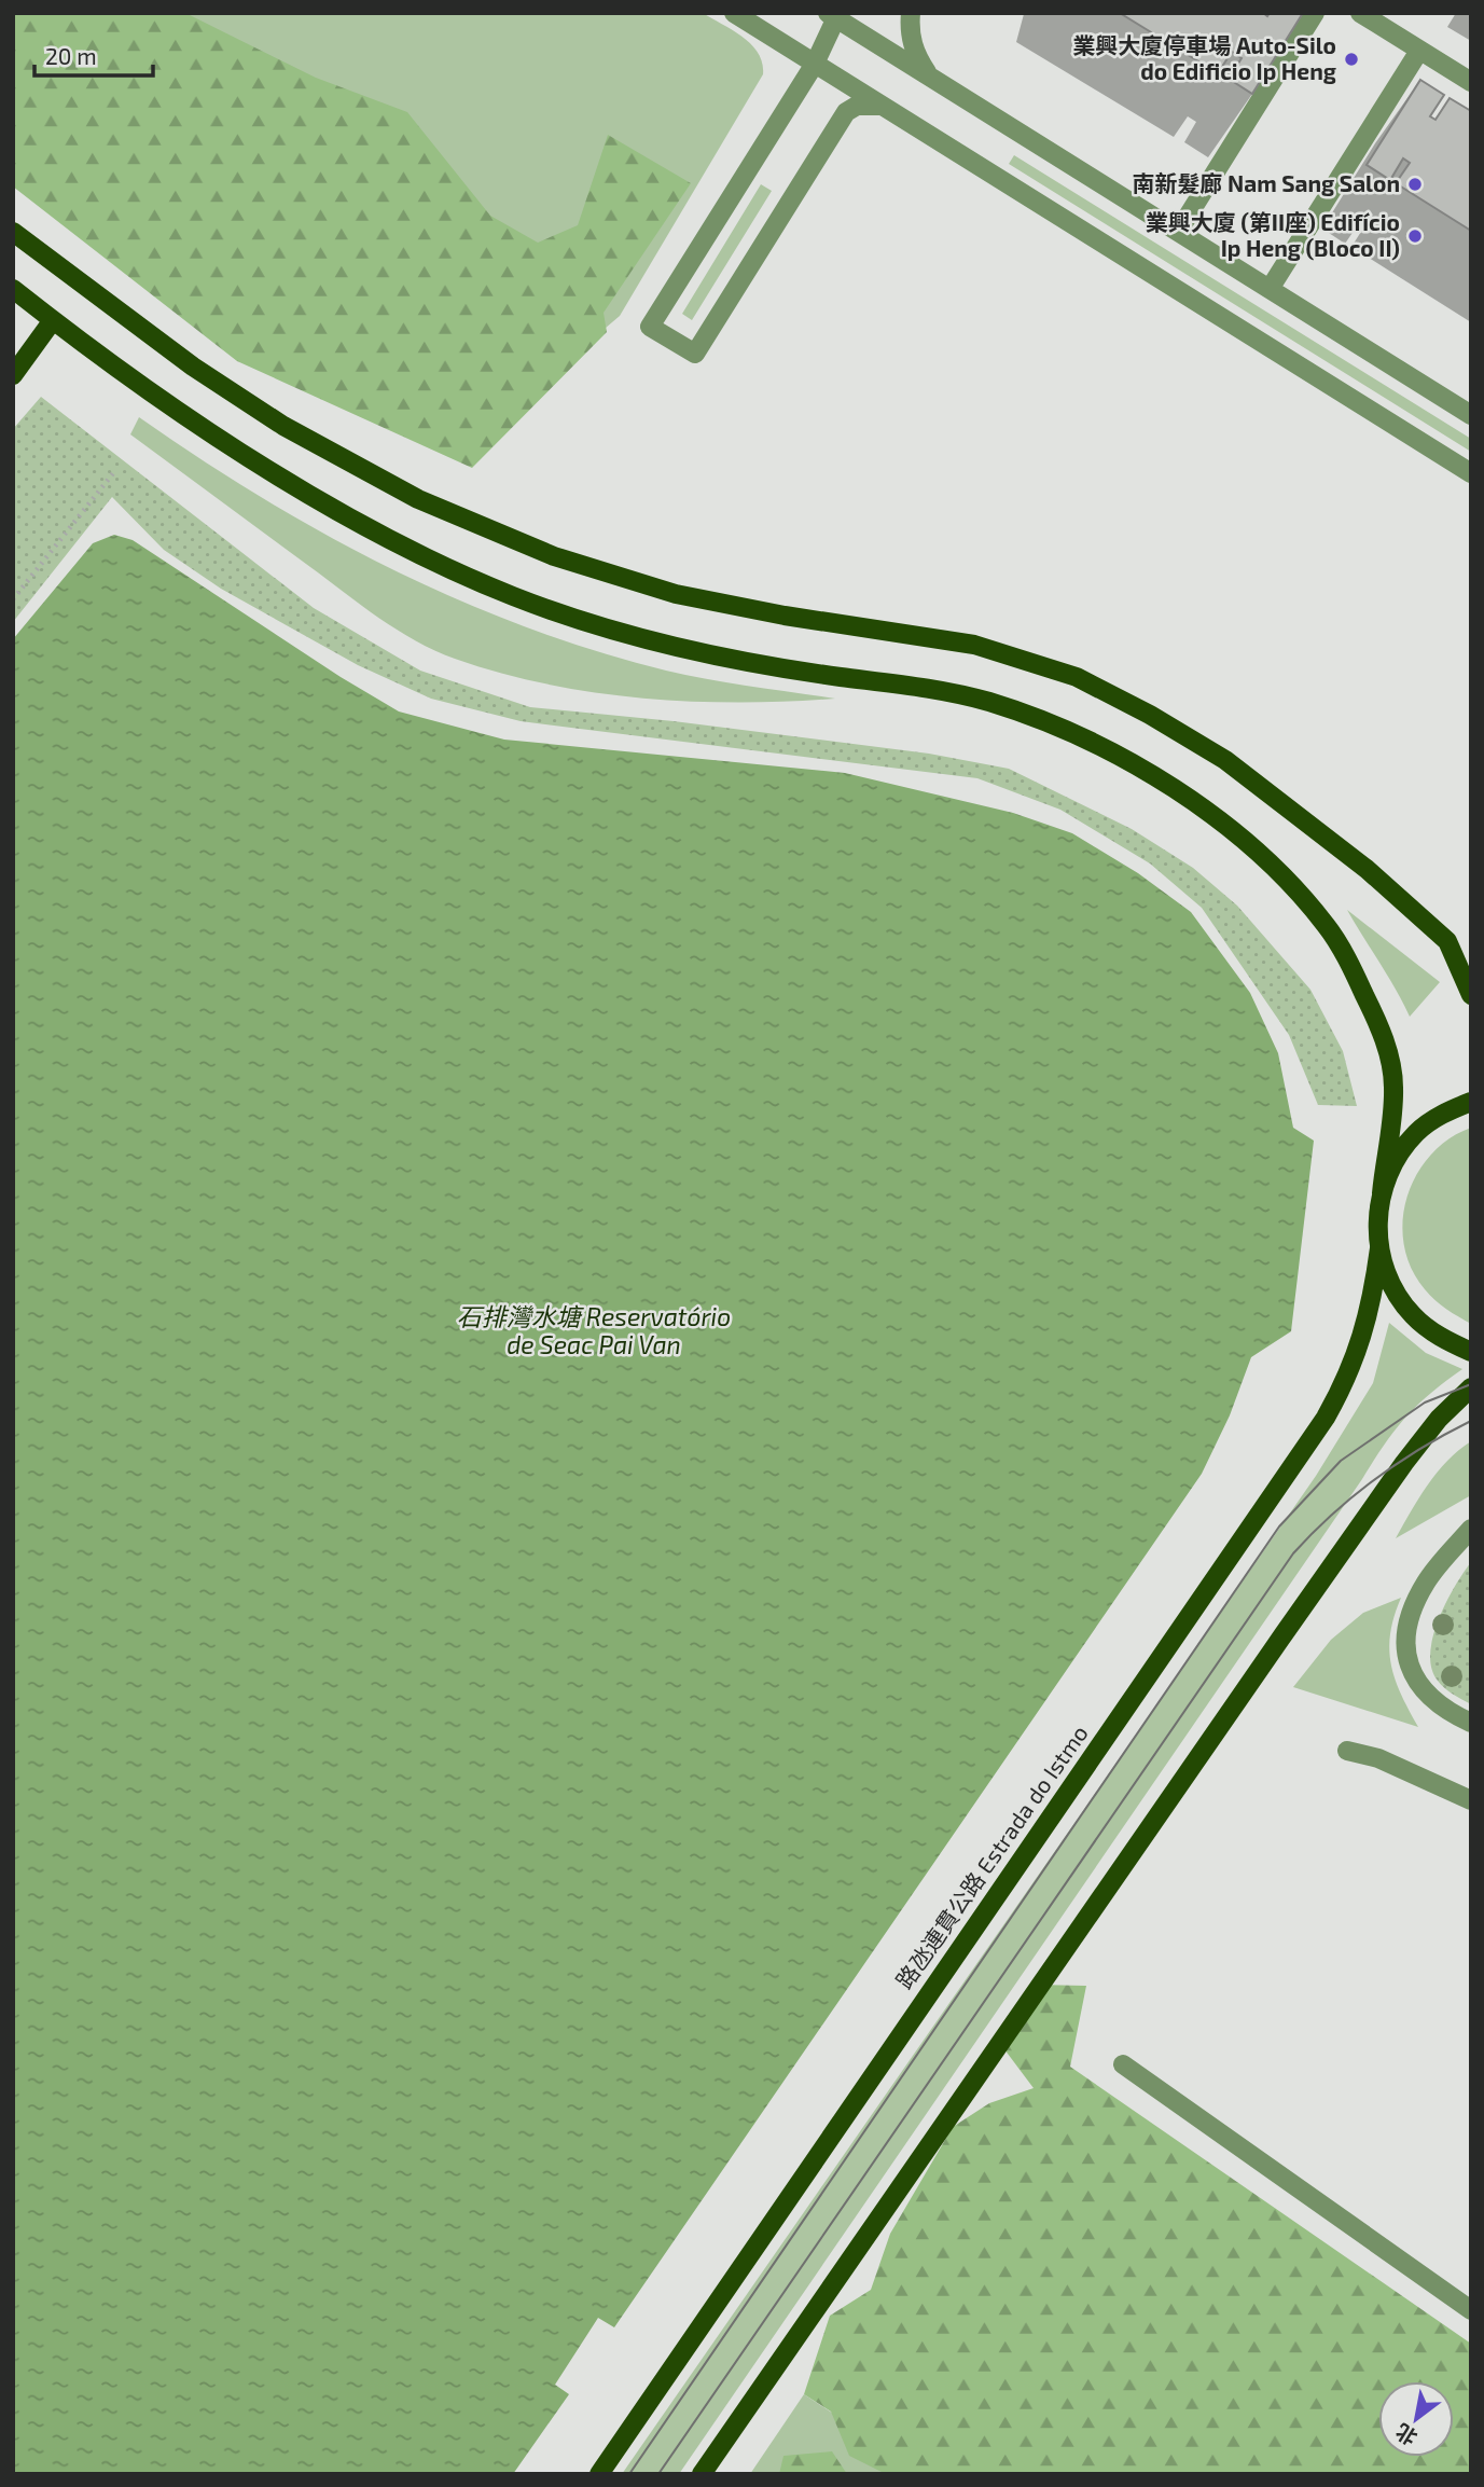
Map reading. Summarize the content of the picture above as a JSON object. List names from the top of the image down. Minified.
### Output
{"streets":{"main road":["路氹連貫公路 Estrada do Istmo"]},"water":["石排灣水塘 Reservatório de Seac Pai Van"],"places":["業興大廈停車場 Auto-Silo do Edificio Ip Heng","南新髮廊 Nam Sang Salon","業興大廈 (第II座) Edifício Ip Heng (Bloco II)"],"scale_bar":"20 m","north":"bottom left"}
